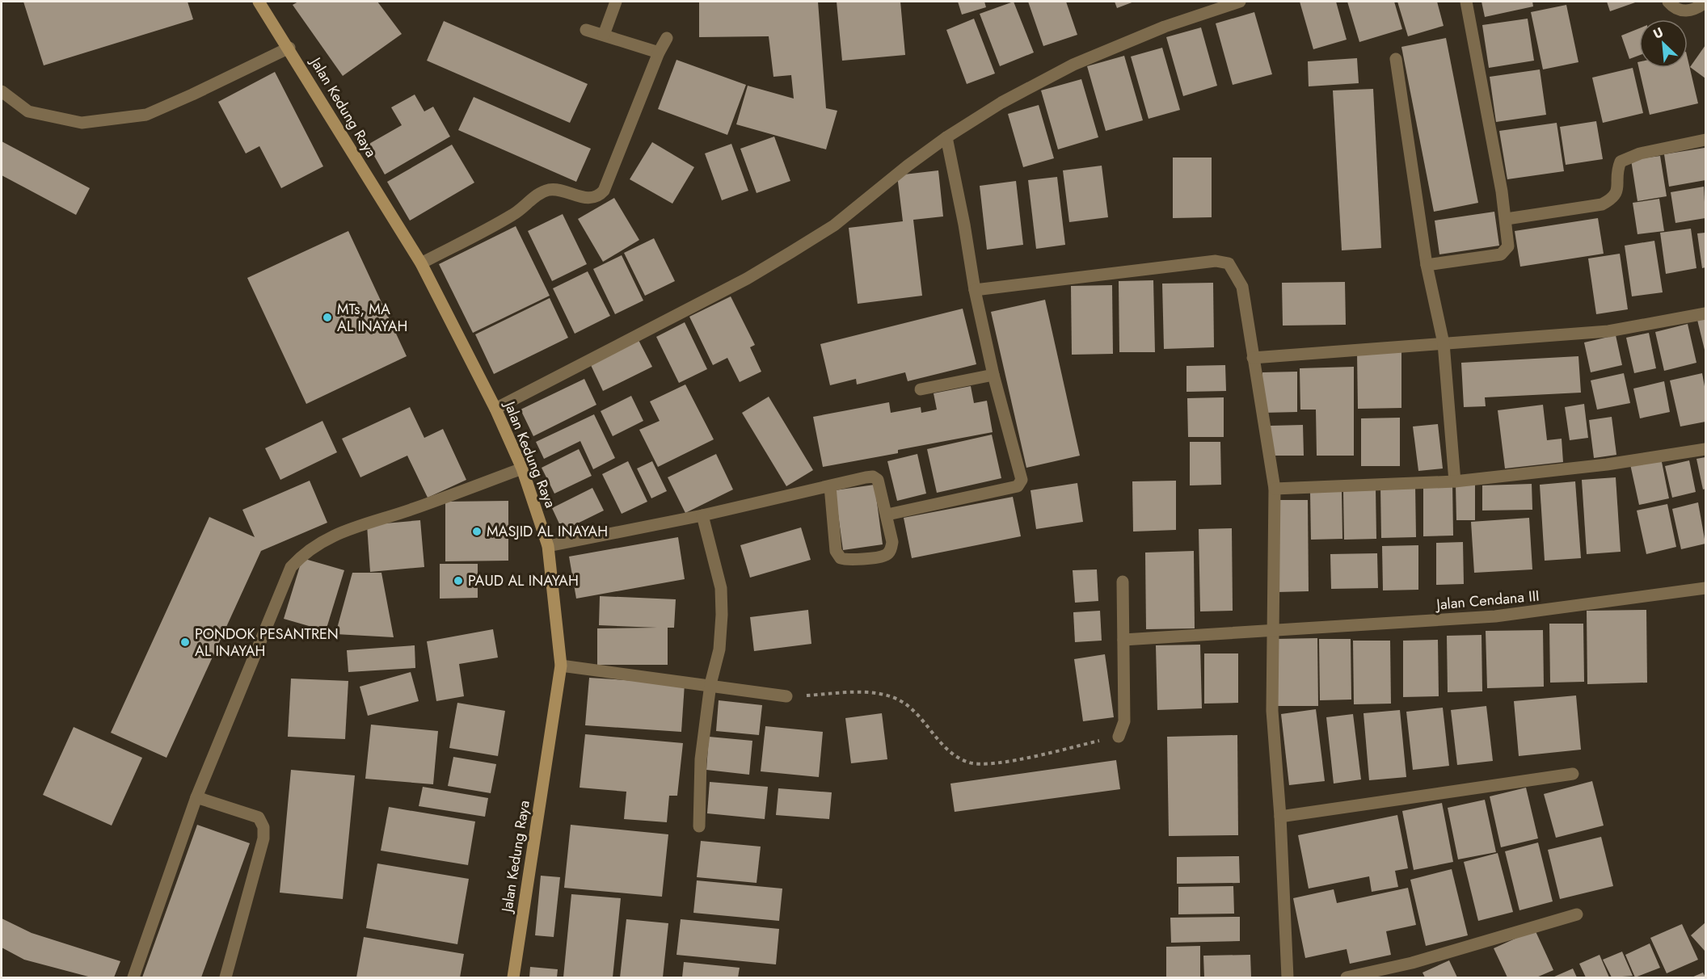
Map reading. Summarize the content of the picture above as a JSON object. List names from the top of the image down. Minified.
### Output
{"streets":{"street":["Jalan Kedung Raya","Jalan Cendana III"]},"places":["MTs, MA AL INAYAH","MASJID AL INAYAH","PAUD AL INAYAH","PONDOK PESANTREN AL INAYAH"],"north":"top left"}
